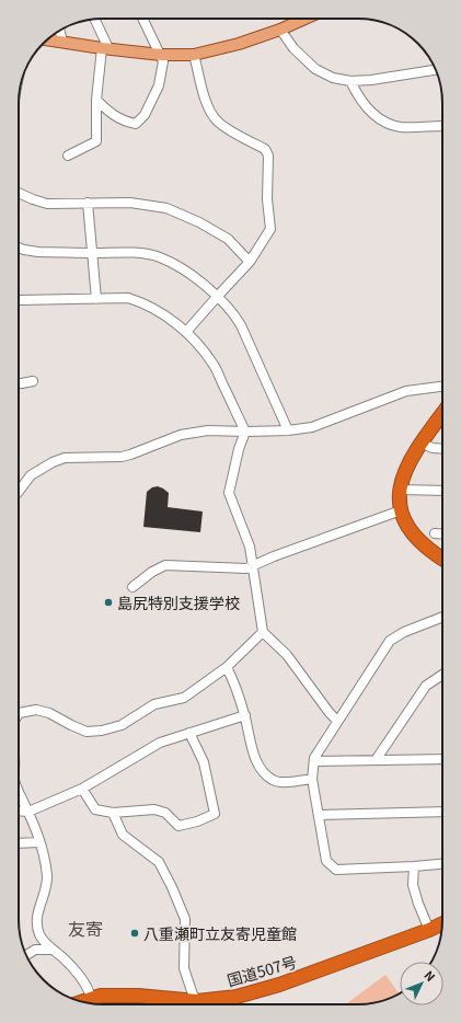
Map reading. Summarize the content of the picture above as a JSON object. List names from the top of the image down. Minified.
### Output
{"streets":{"highway":["国道507号"]},"districts":["友寄"],"places":["島尻特別支援学校","八重瀬町立友寄児童館"],"north":"top right"}
